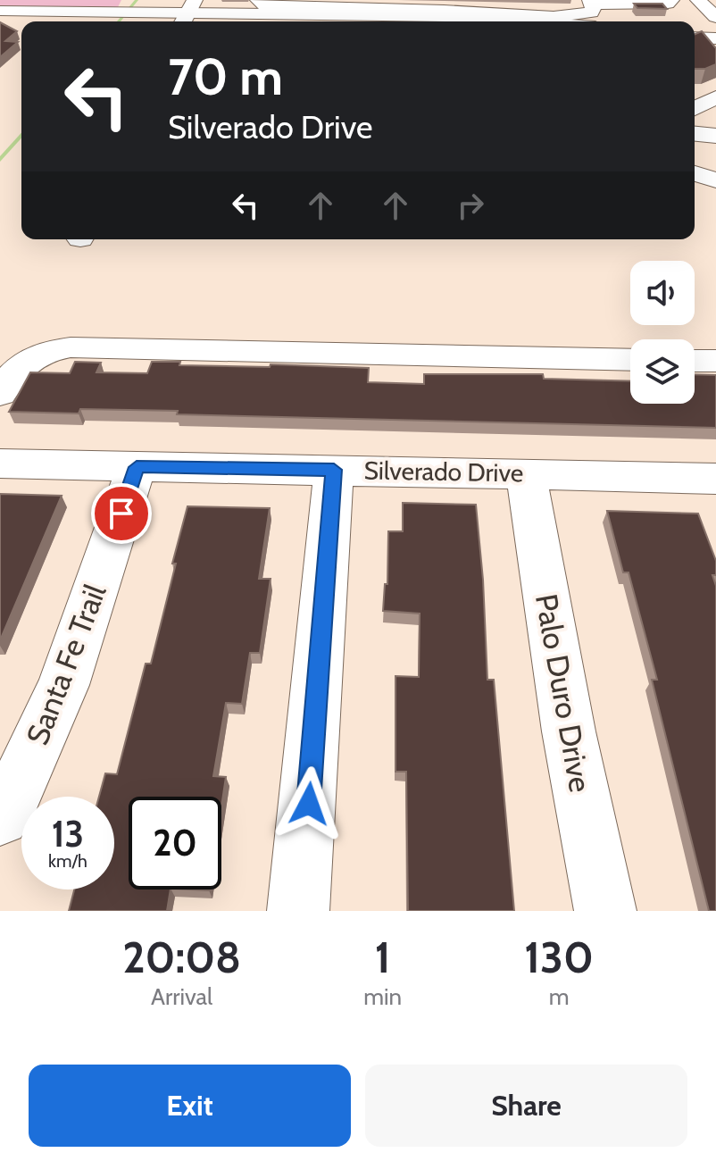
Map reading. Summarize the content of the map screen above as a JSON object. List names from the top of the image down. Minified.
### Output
{"streets":{"main road":["Silverado Drive","Santa Fe Trail","Palo Duro Drive"]},"crossings":[["Silverado Drive","Santa Fe Trail"],["Silverado Drive","Palo Duro Drive"]],"page":{"turn":["70 m","Silverado Drive"],"speed":"13 km/h","limit":"20","eta":["20:08","Arrival","1","min","130","m"],"buttons":["Exit","Share"]}}
